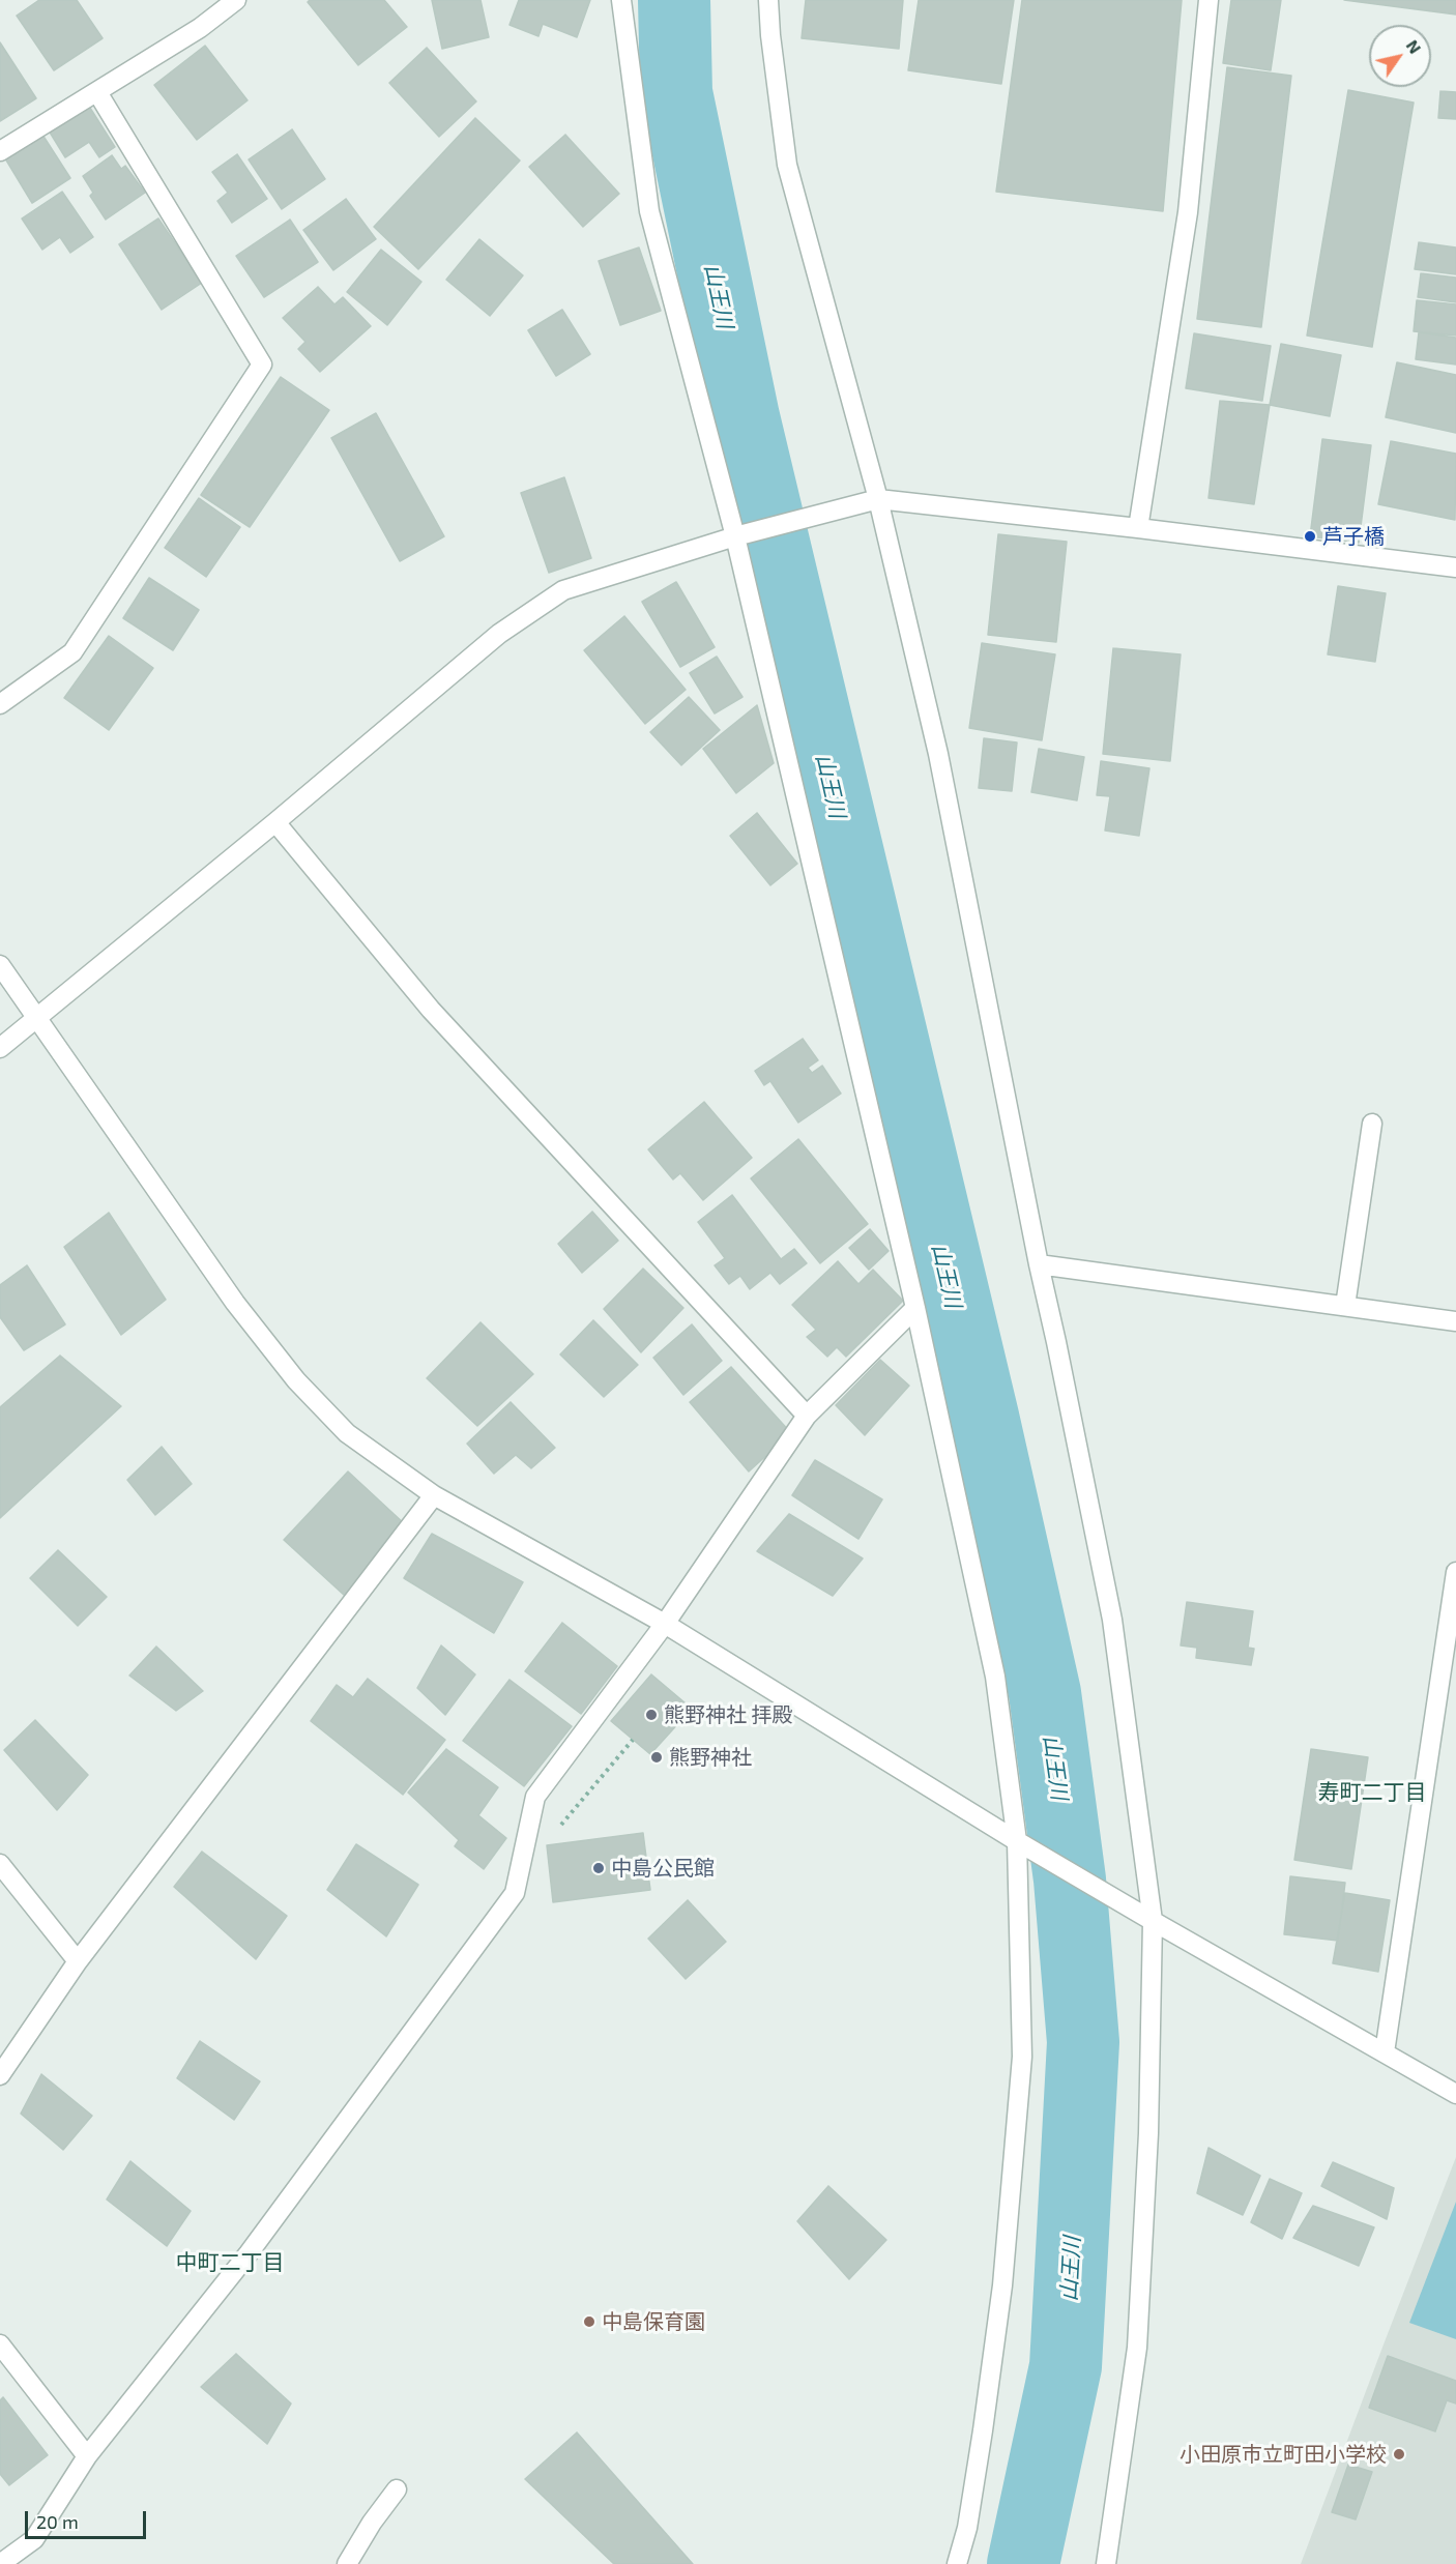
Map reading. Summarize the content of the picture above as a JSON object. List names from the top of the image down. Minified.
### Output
{"districts":["寿町二丁目","中町二丁目"],"water":["山王川"],"places":["芦子橋","熊野神社 拝殿","熊野神社","中島公民館","中島保育園","小田原市立町田小学校"],"scale_bar":"20 m","north":"top right"}
